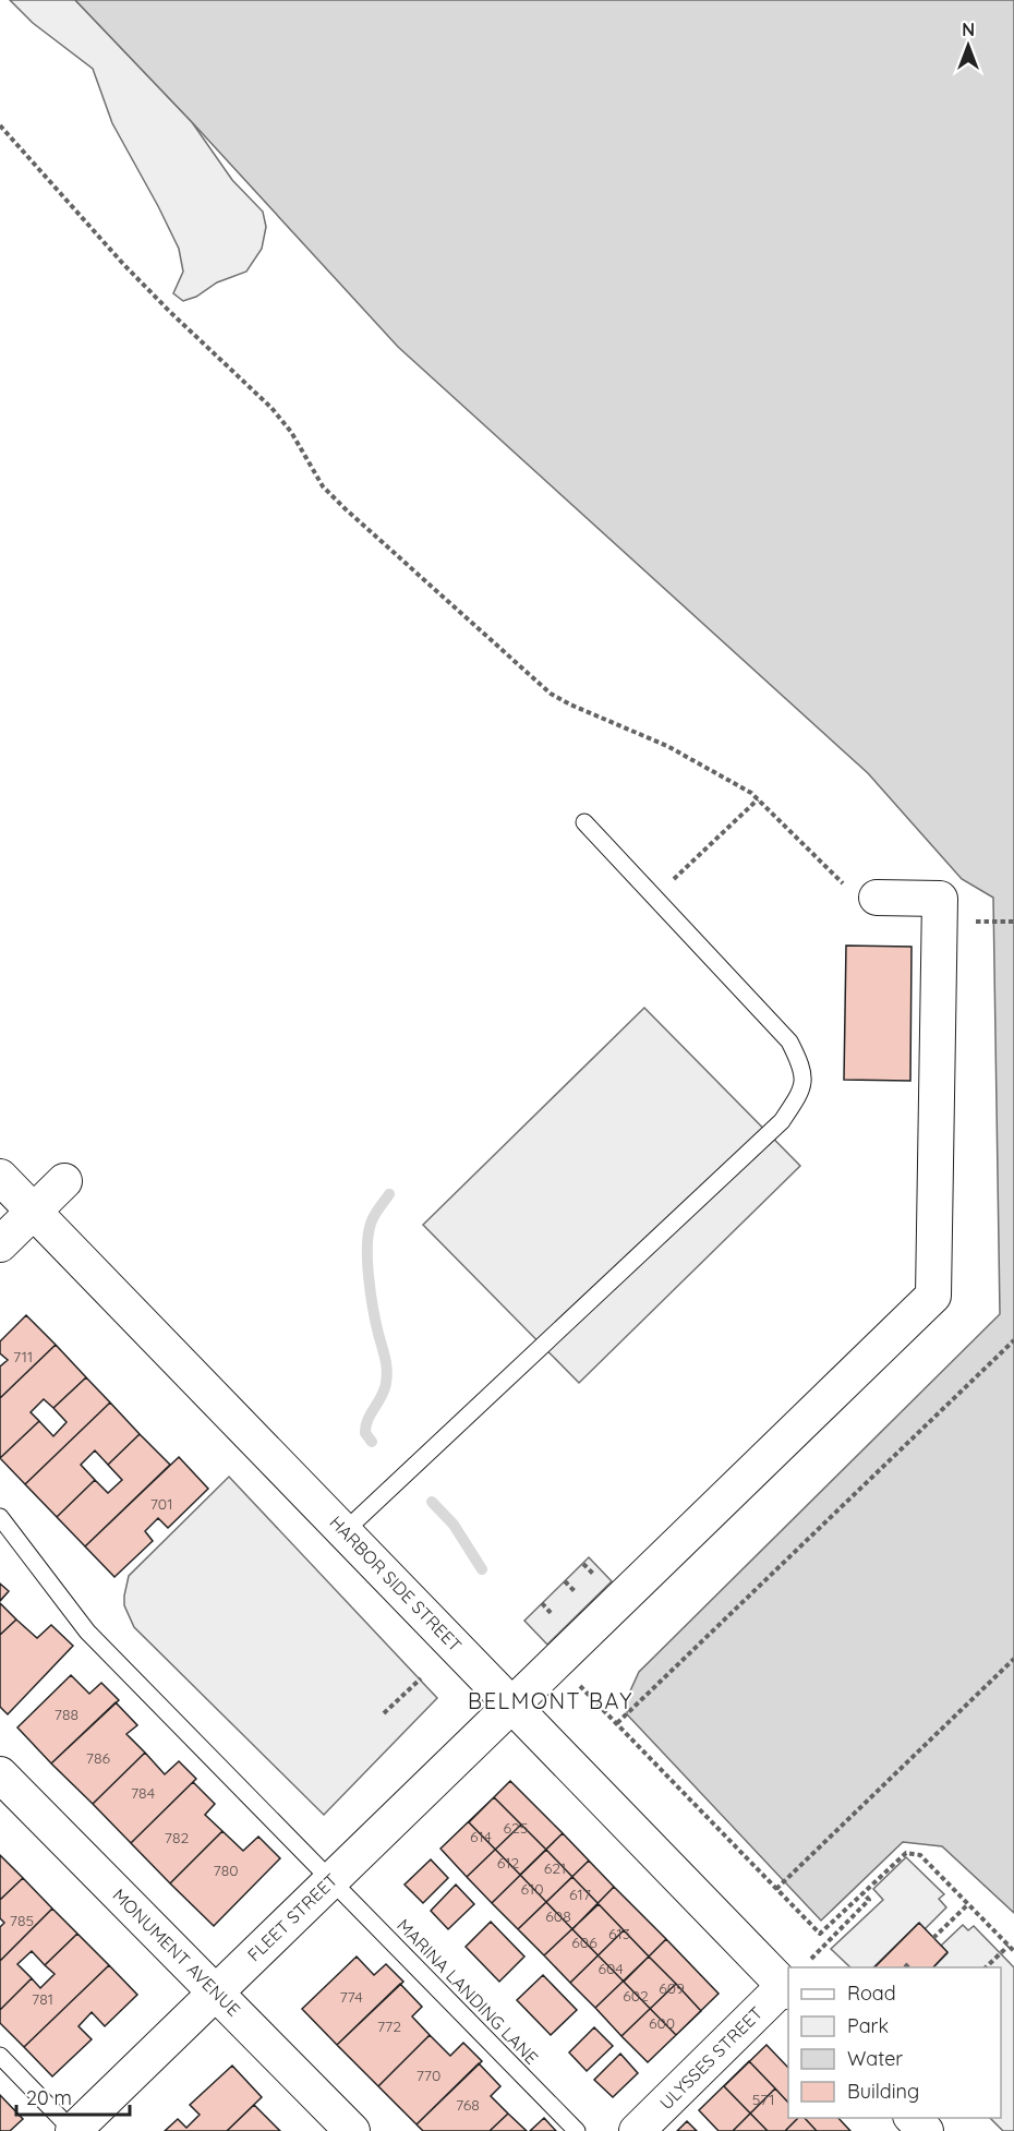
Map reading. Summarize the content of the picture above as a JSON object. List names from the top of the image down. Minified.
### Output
{"streets":{"street":["HARBOR SIDE STREET","FLEET STREET","MONUMENT AVENUE","ULYSSES STREET"],"lane":["MARINA LANDING LANE"]},"crossings":[["HARBOR SIDE STREET","FLEET STREET"],["HARBOR SIDE STREET","ULYSSES STREET"],["FLEET STREET","MONUMENT AVENUE"],["FLEET STREET","MARINA LANDING LANE"]],"districts":["BELMONT BAY"],"house_numbers":["711","701","788","786","784","625","614","782","612","621","780","610","617","608","785","613","606","604","609","602","774","781","600","772","770","571","768"],"legend":["Road","Park","Water","Building"],"scale_bar":"20 m","north":"top"}
